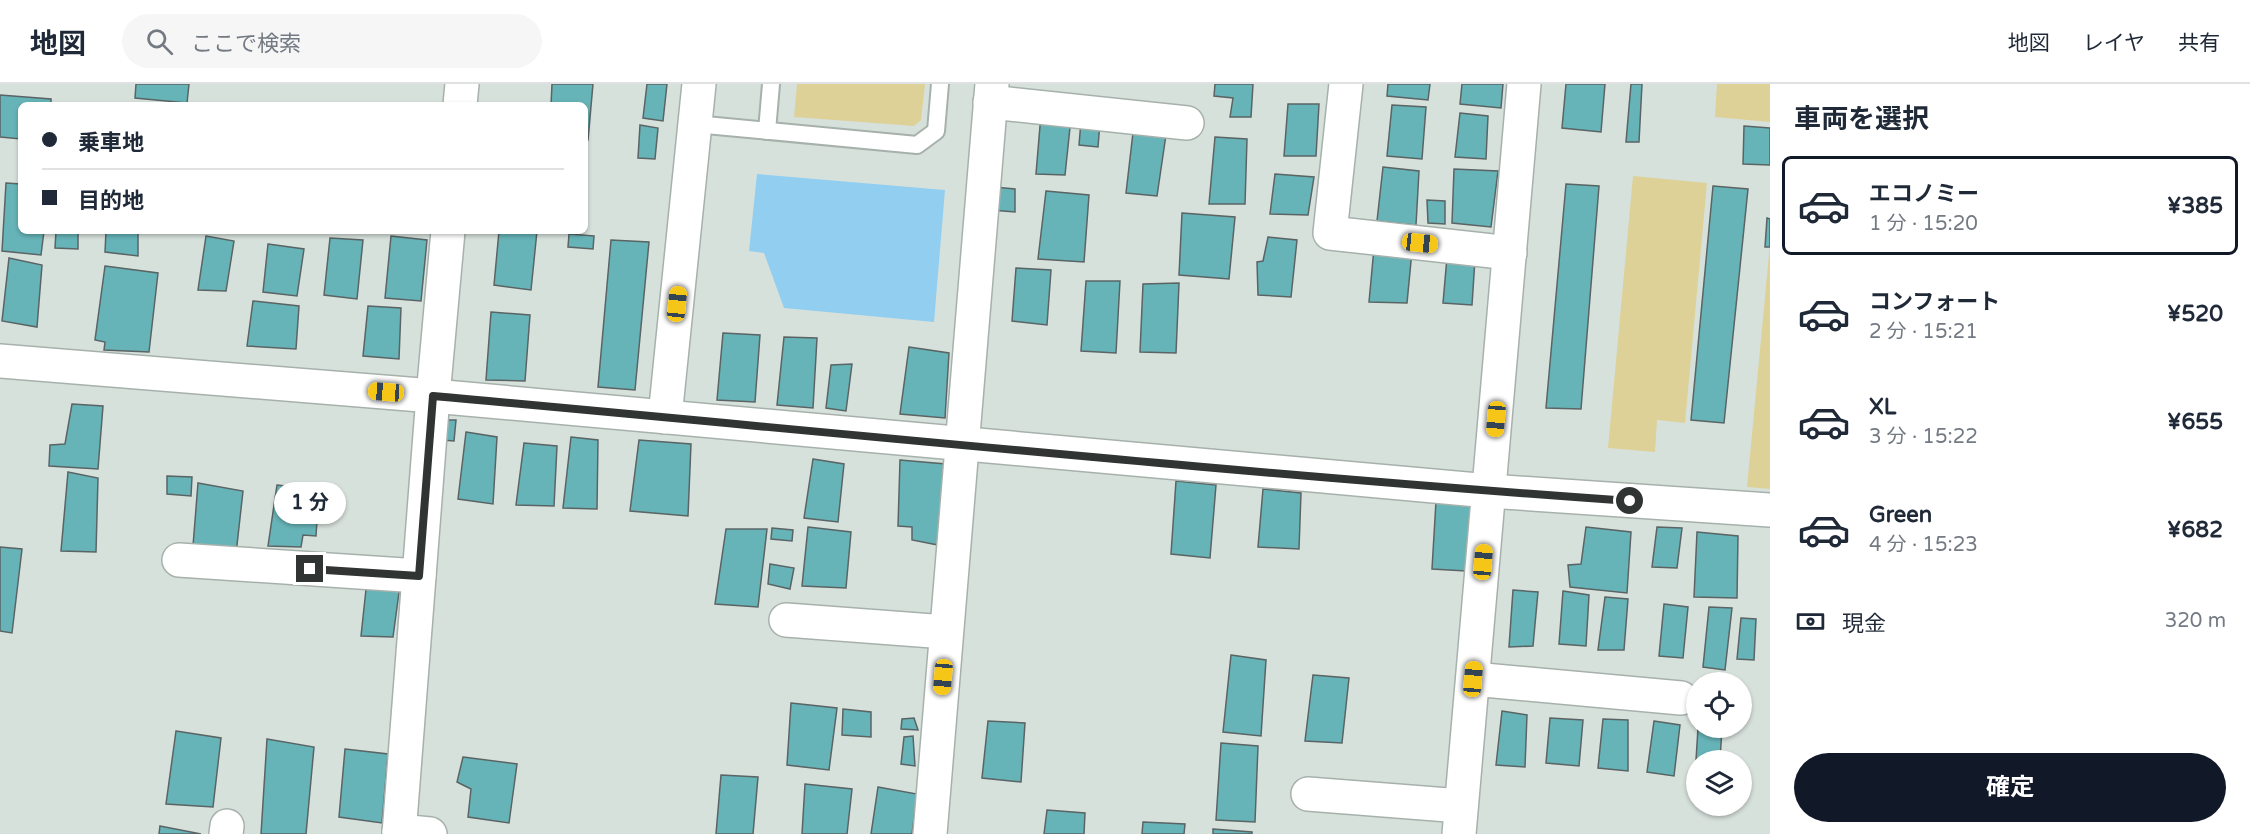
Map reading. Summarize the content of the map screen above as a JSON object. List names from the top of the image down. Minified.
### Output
{"page":{"header":"地図","search":"ここで検索","nav":["地図","レイヤ","共有"],"heading":"車両を選択","banner":["乗車地","目的地"],"list":[{"name":"エコノミー","note":"1 分 · 15:20","value":"¥385"},{"name":"コンフォート","note":"2 分 · 15:21","value":"¥520"},{"name":"XL","note":"3 分 · 15:22","value":"¥655"},{"name":"Green","note":"4 分 · 15:23","value":"¥682"}],"bubble":"1 分","pay":["現金","320 m"],"buttons":"確定"}}
